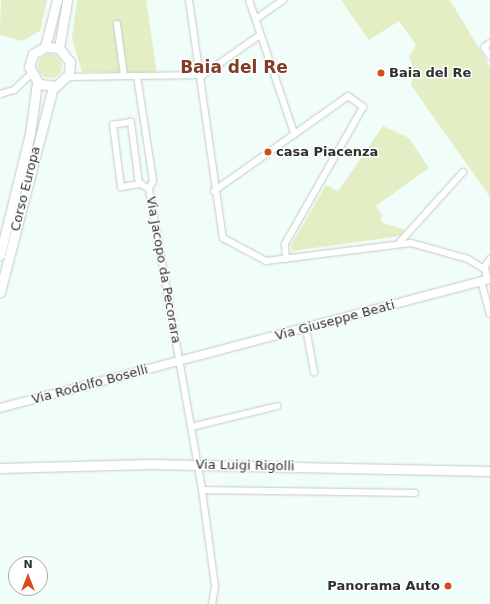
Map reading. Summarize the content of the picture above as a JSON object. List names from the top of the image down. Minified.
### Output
{"streets":{"main road":["Corso Europa","Via Luigi Rigolli"],"street":["Via Jacopo da Pecorara","Via Giuseppe Beati","Via Rodolfo Boselli"]},"crossings":[["Via Jacopo da Pecorara","Via Giuseppe Beati"],["Via Jacopo da Pecorara","Via Rodolfo Boselli"],["Via Jacopo da Pecorara","Via Luigi Rigolli"],["Via Giuseppe Beati","Via Rodolfo Boselli"]],"districts":["Baia del Re"],"places":["Baia del Re","casa Piacenza","Panorama Auto"],"north":"top"}
